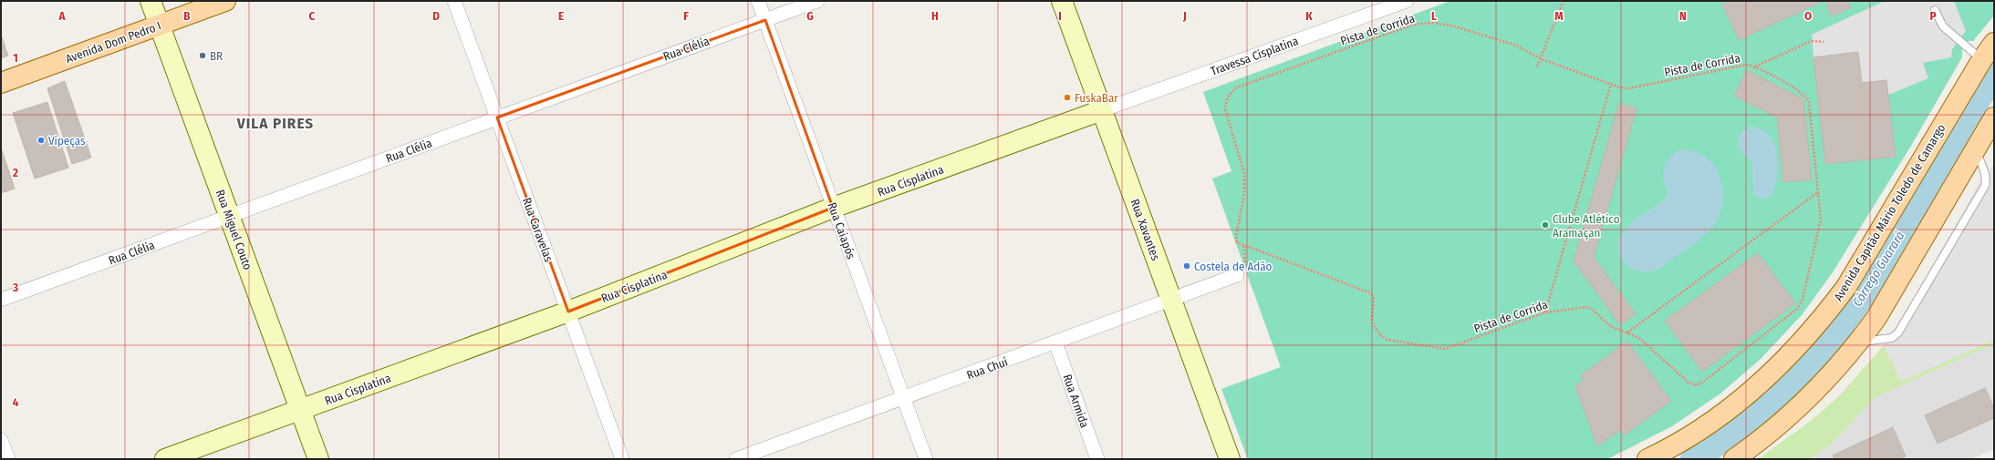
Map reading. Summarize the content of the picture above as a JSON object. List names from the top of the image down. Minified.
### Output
{"streets":{"main road":["Avenida Dom Pedro I","Avenida Capitão Mário Toledo de Camargo"],"street":["Rua Clélia","Travessa Cisplatina","Rua Cisplatina","Rua Miguel Couto","Rua Caravelas","Rua Xavantes","Rua Caiapós","Rua Chuí","Rua Armida"],"path":["Pista de Corrida"]},"crossings":[["Avenida Dom Pedro I","Rua Miguel Couto"],["Rua Clélia","Rua Miguel Couto"],["Rua Clélia","Rua Caravelas"],["Rua Clélia","Rua Caiapós"],["Travessa Cisplatina","Rua Cisplatina"],["Travessa Cisplatina","Rua Xavantes"],["Rua Cisplatina","Rua Miguel Couto"],["Rua Cisplatina","Rua Caravelas"],["Rua Cisplatina","Rua Xavantes"],["Rua Cisplatina","Rua Caiapós"],["Rua Xavantes","Rua Chuí"],["Rua Caiapós","Rua Chuí"],["Rua Chuí","Rua Armida"]],"districts":["VILA PIRES"],"water":["Córrego Guarará"],"places":["BR","FuskaBar","Vipeças","Clube Atlético Aramaçan","Costela de Adão"],"grid":{"columns":["A","B","C","D","E","F","G","H","I","J","K","L","M","N","O","P"],"rows":["1","2","3","4"]}}
